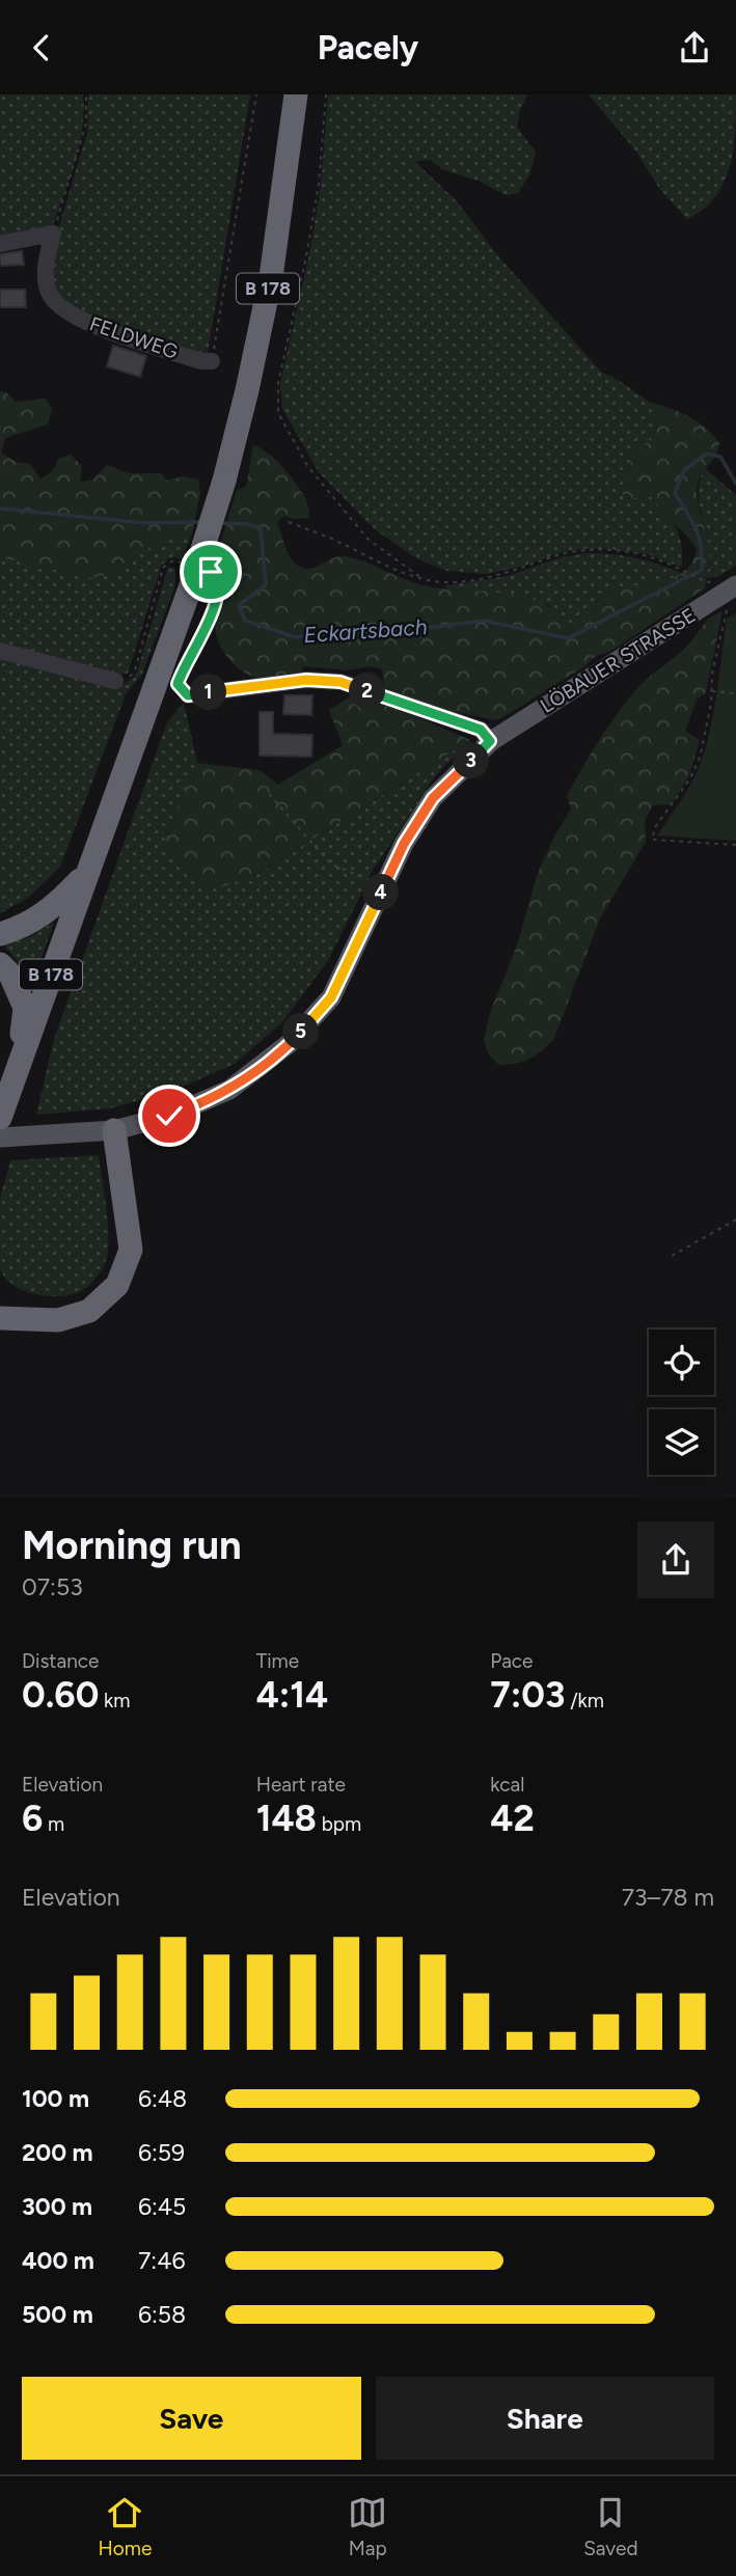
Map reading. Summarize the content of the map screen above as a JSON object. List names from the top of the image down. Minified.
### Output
{"streets":{"highway":["B 178"],"main road":["LÖBAUER STRASSE"],"street":["FELDWEG"]},"water":["Eckartsbach"],"page":{"header":"Pacely","pins":["2","1","3","4","5"],"heading":["Morning run","07:53"],"stats":[["Distance","0.60 km"],["Time","4:14"],["Pace","7:03 /km"],["Elevation","6 m"],["Heart rate","148 bpm"],["kcal","42"]],"chart":["Elevation","73–78 m"],"list":[{"name":"100 m","note":"6:48"},{"name":"200 m","note":"6:59"},{"name":"300 m","note":"6:45"},{"name":"400 m","note":"7:46"},{"name":"500 m","note":"6:58"}],"buttons":["Save","Share"],"tabs":["Home","Map","Saved"]}}
